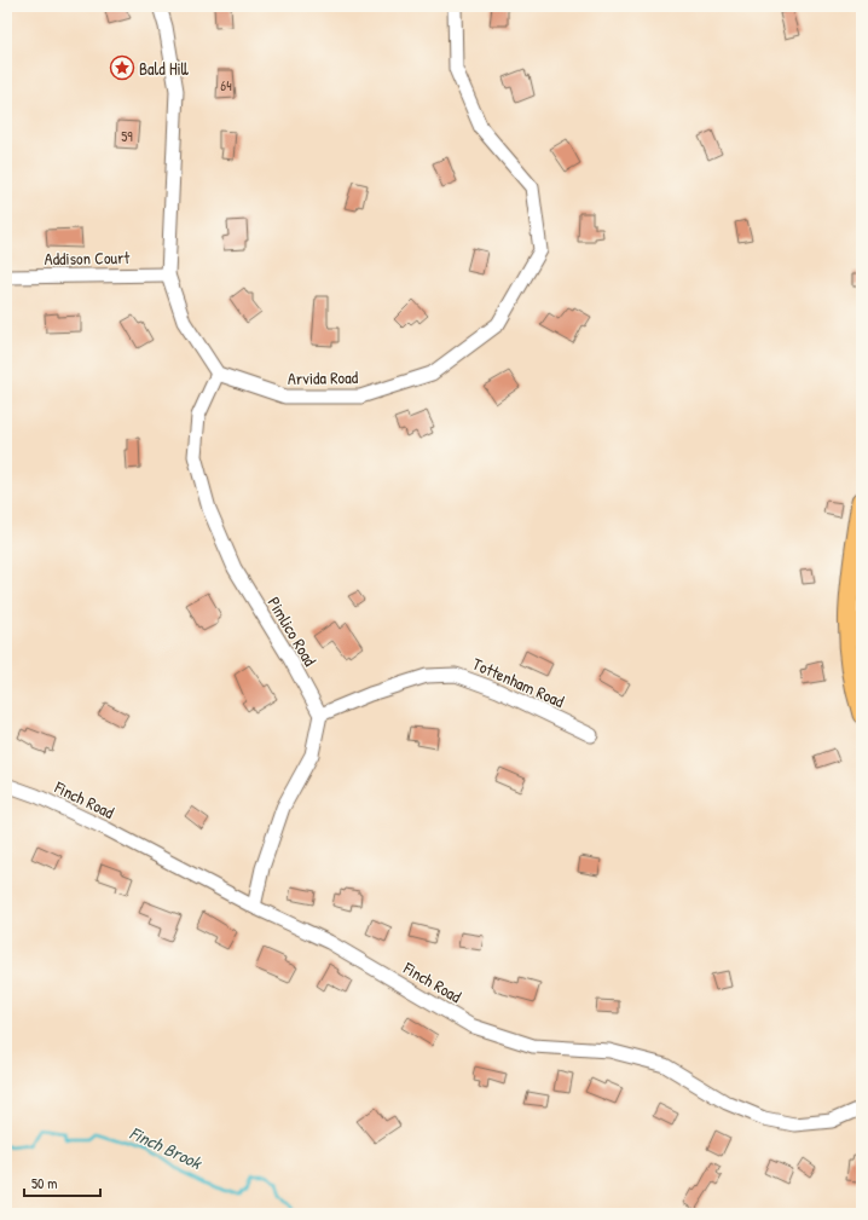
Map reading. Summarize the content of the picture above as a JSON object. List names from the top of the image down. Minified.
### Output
{"streets":{"street":["Addison Court","Arvida Road","Pimlico Road","Tottenham Road","Finch Road"]},"crossings":[["Arvida Road","Pimlico Road"],["Pimlico Road","Tottenham Road"]],"water":["Finch Brook"],"places":{"place":["Bald Hill"]},"house_numbers":["64","59"],"scale_bar":"50 m"}
